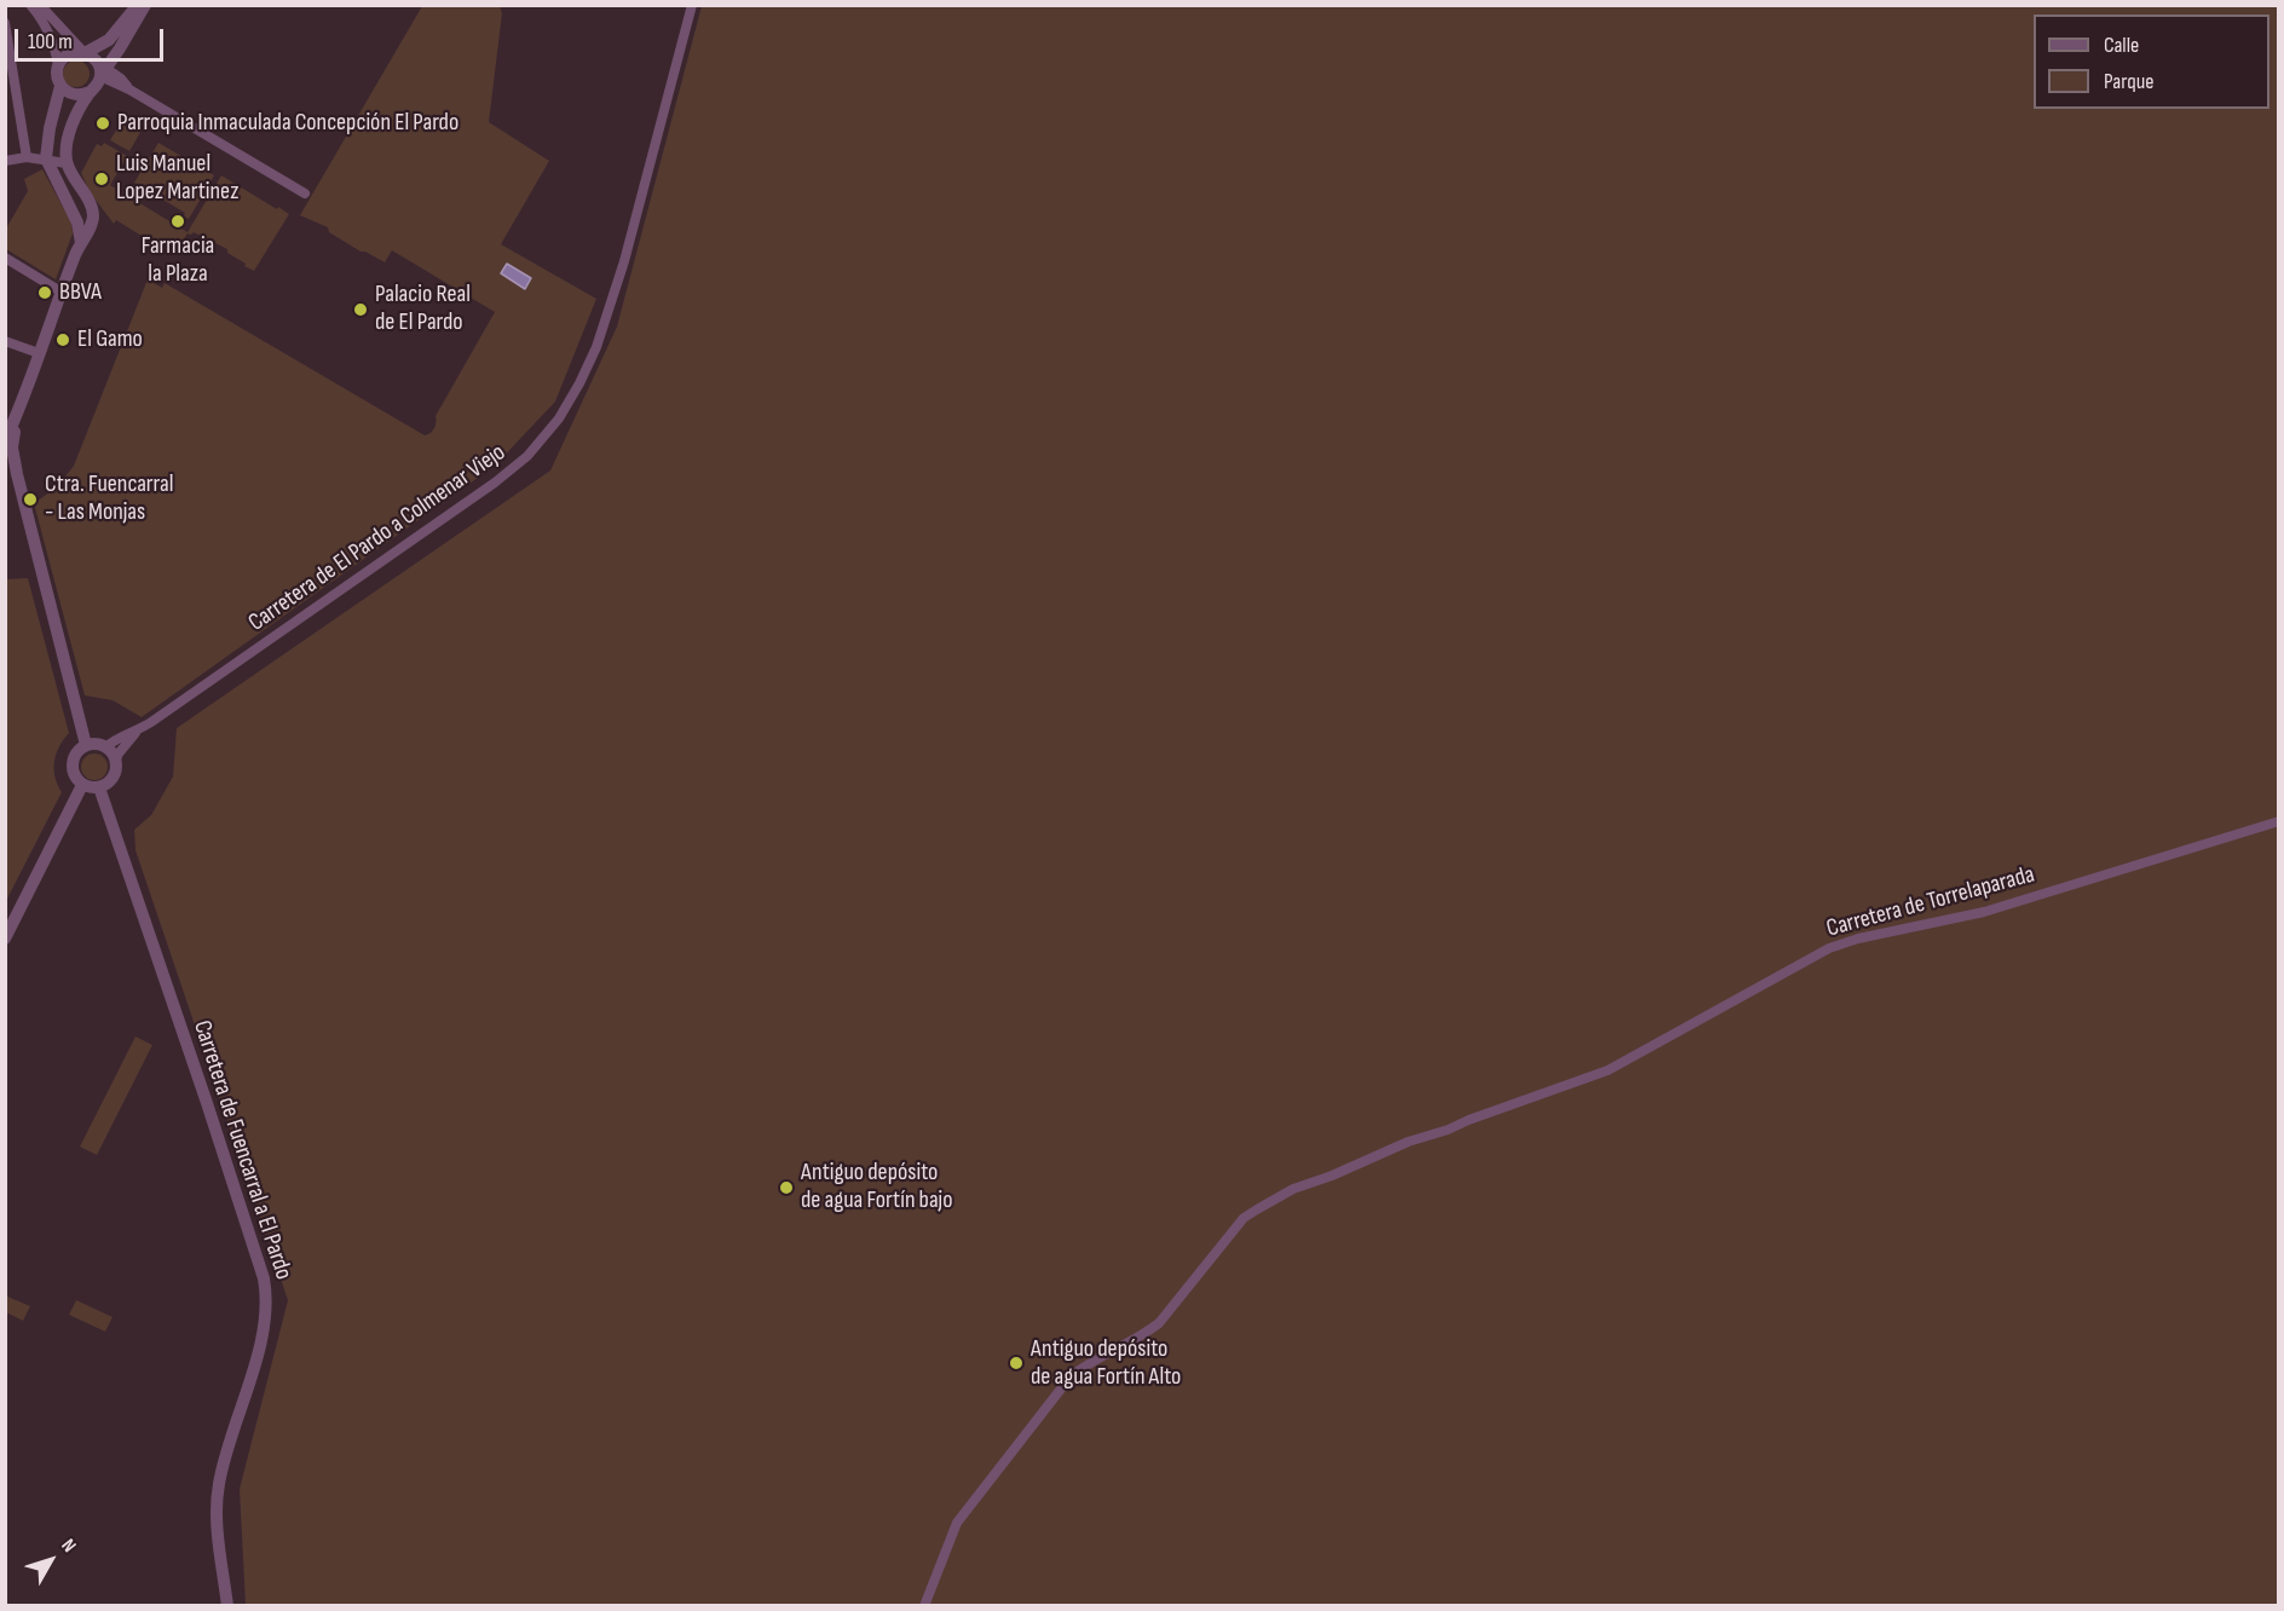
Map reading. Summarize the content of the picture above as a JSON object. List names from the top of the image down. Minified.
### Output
{"streets":{"street":["Carretera de El Pardo a Colmenar Viejo","Carretera de Torrelaparada","Carretera de Fuencarral a El Pardo"]},"places":["Parroquia Inmaculada Concepción El Pardo","Luis Manuel Lopez Martinez","Farmacia la Plaza","BBVA","Palacio Real de El Pardo","El Gamo","Ctra. Fuencarral - Las Monjas","Antiguo depósito de agua Fortín bajo","Antiguo depósito de agua Fortín Alto"],"legend":["Calle","Parque"],"scale_bar":"100 m","north":"top right"}
